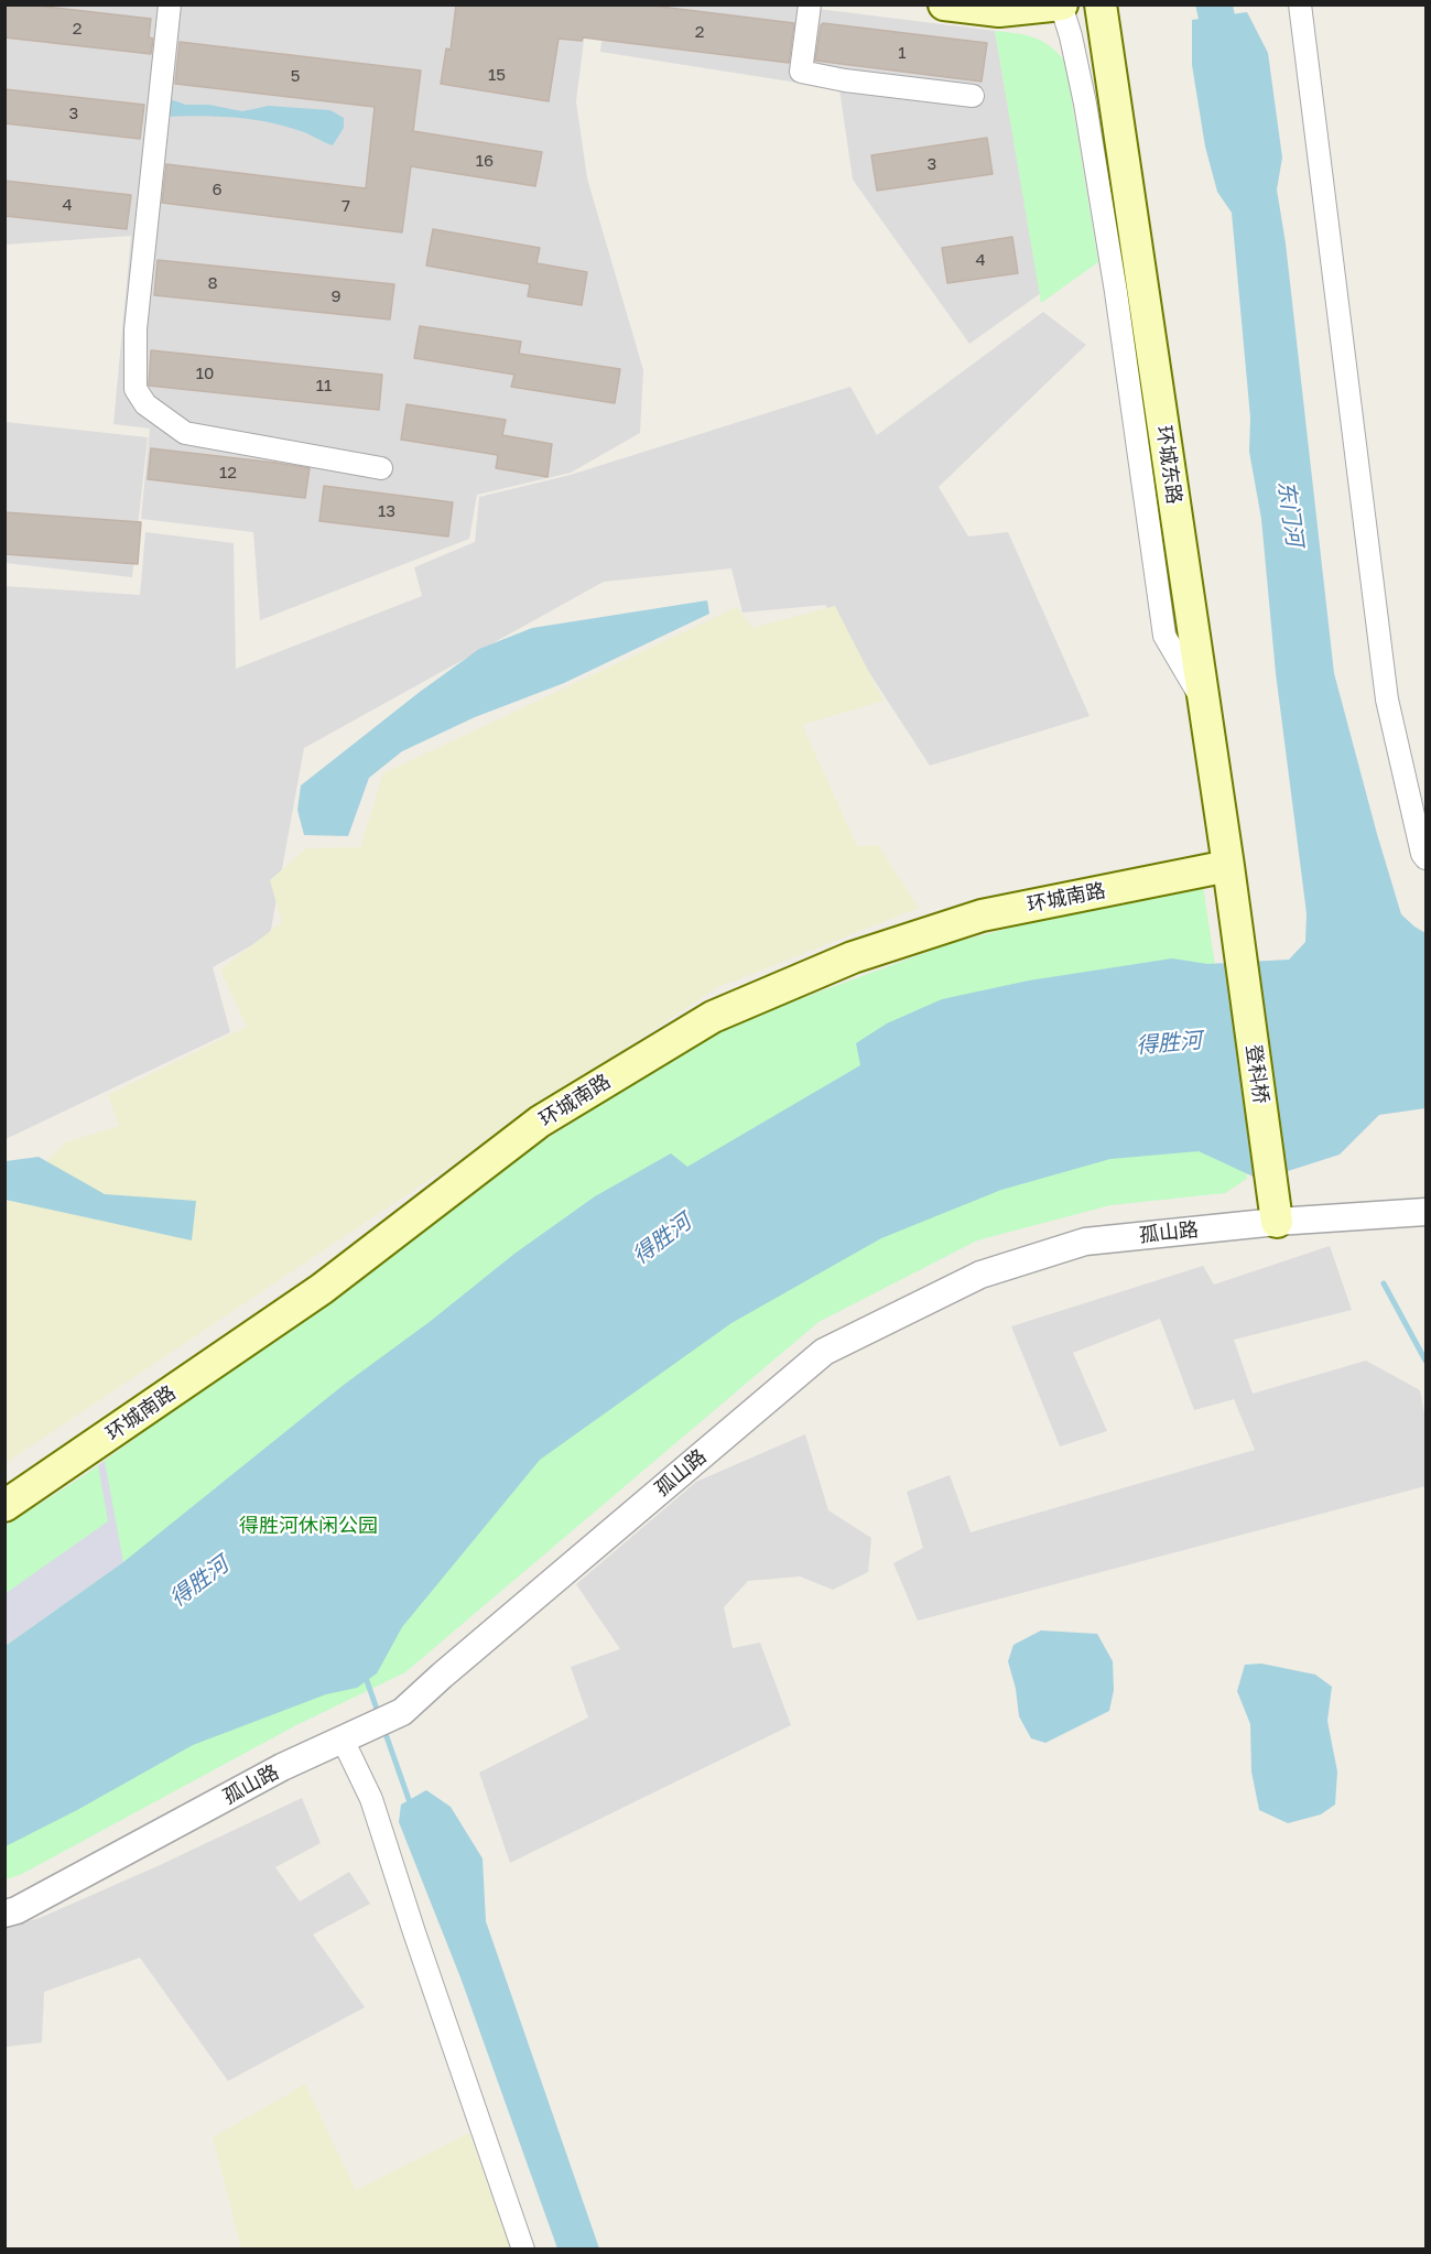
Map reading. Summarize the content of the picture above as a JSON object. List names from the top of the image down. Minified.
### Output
{"streets":{"main road":["环城东路","环城南路","登科桥"],"street":["孤山路"]},"crossings":[["环城东路","环城南路"],["环城东路","登科桥"],["登科桥","孤山路"]],"water":["东门河","得胜河"],"parks":["得胜河休闲公园"],"house_numbers":["2","2","1","15","5","3","16","3","6","4","7","4","8","9","10","11","12","13"]}
